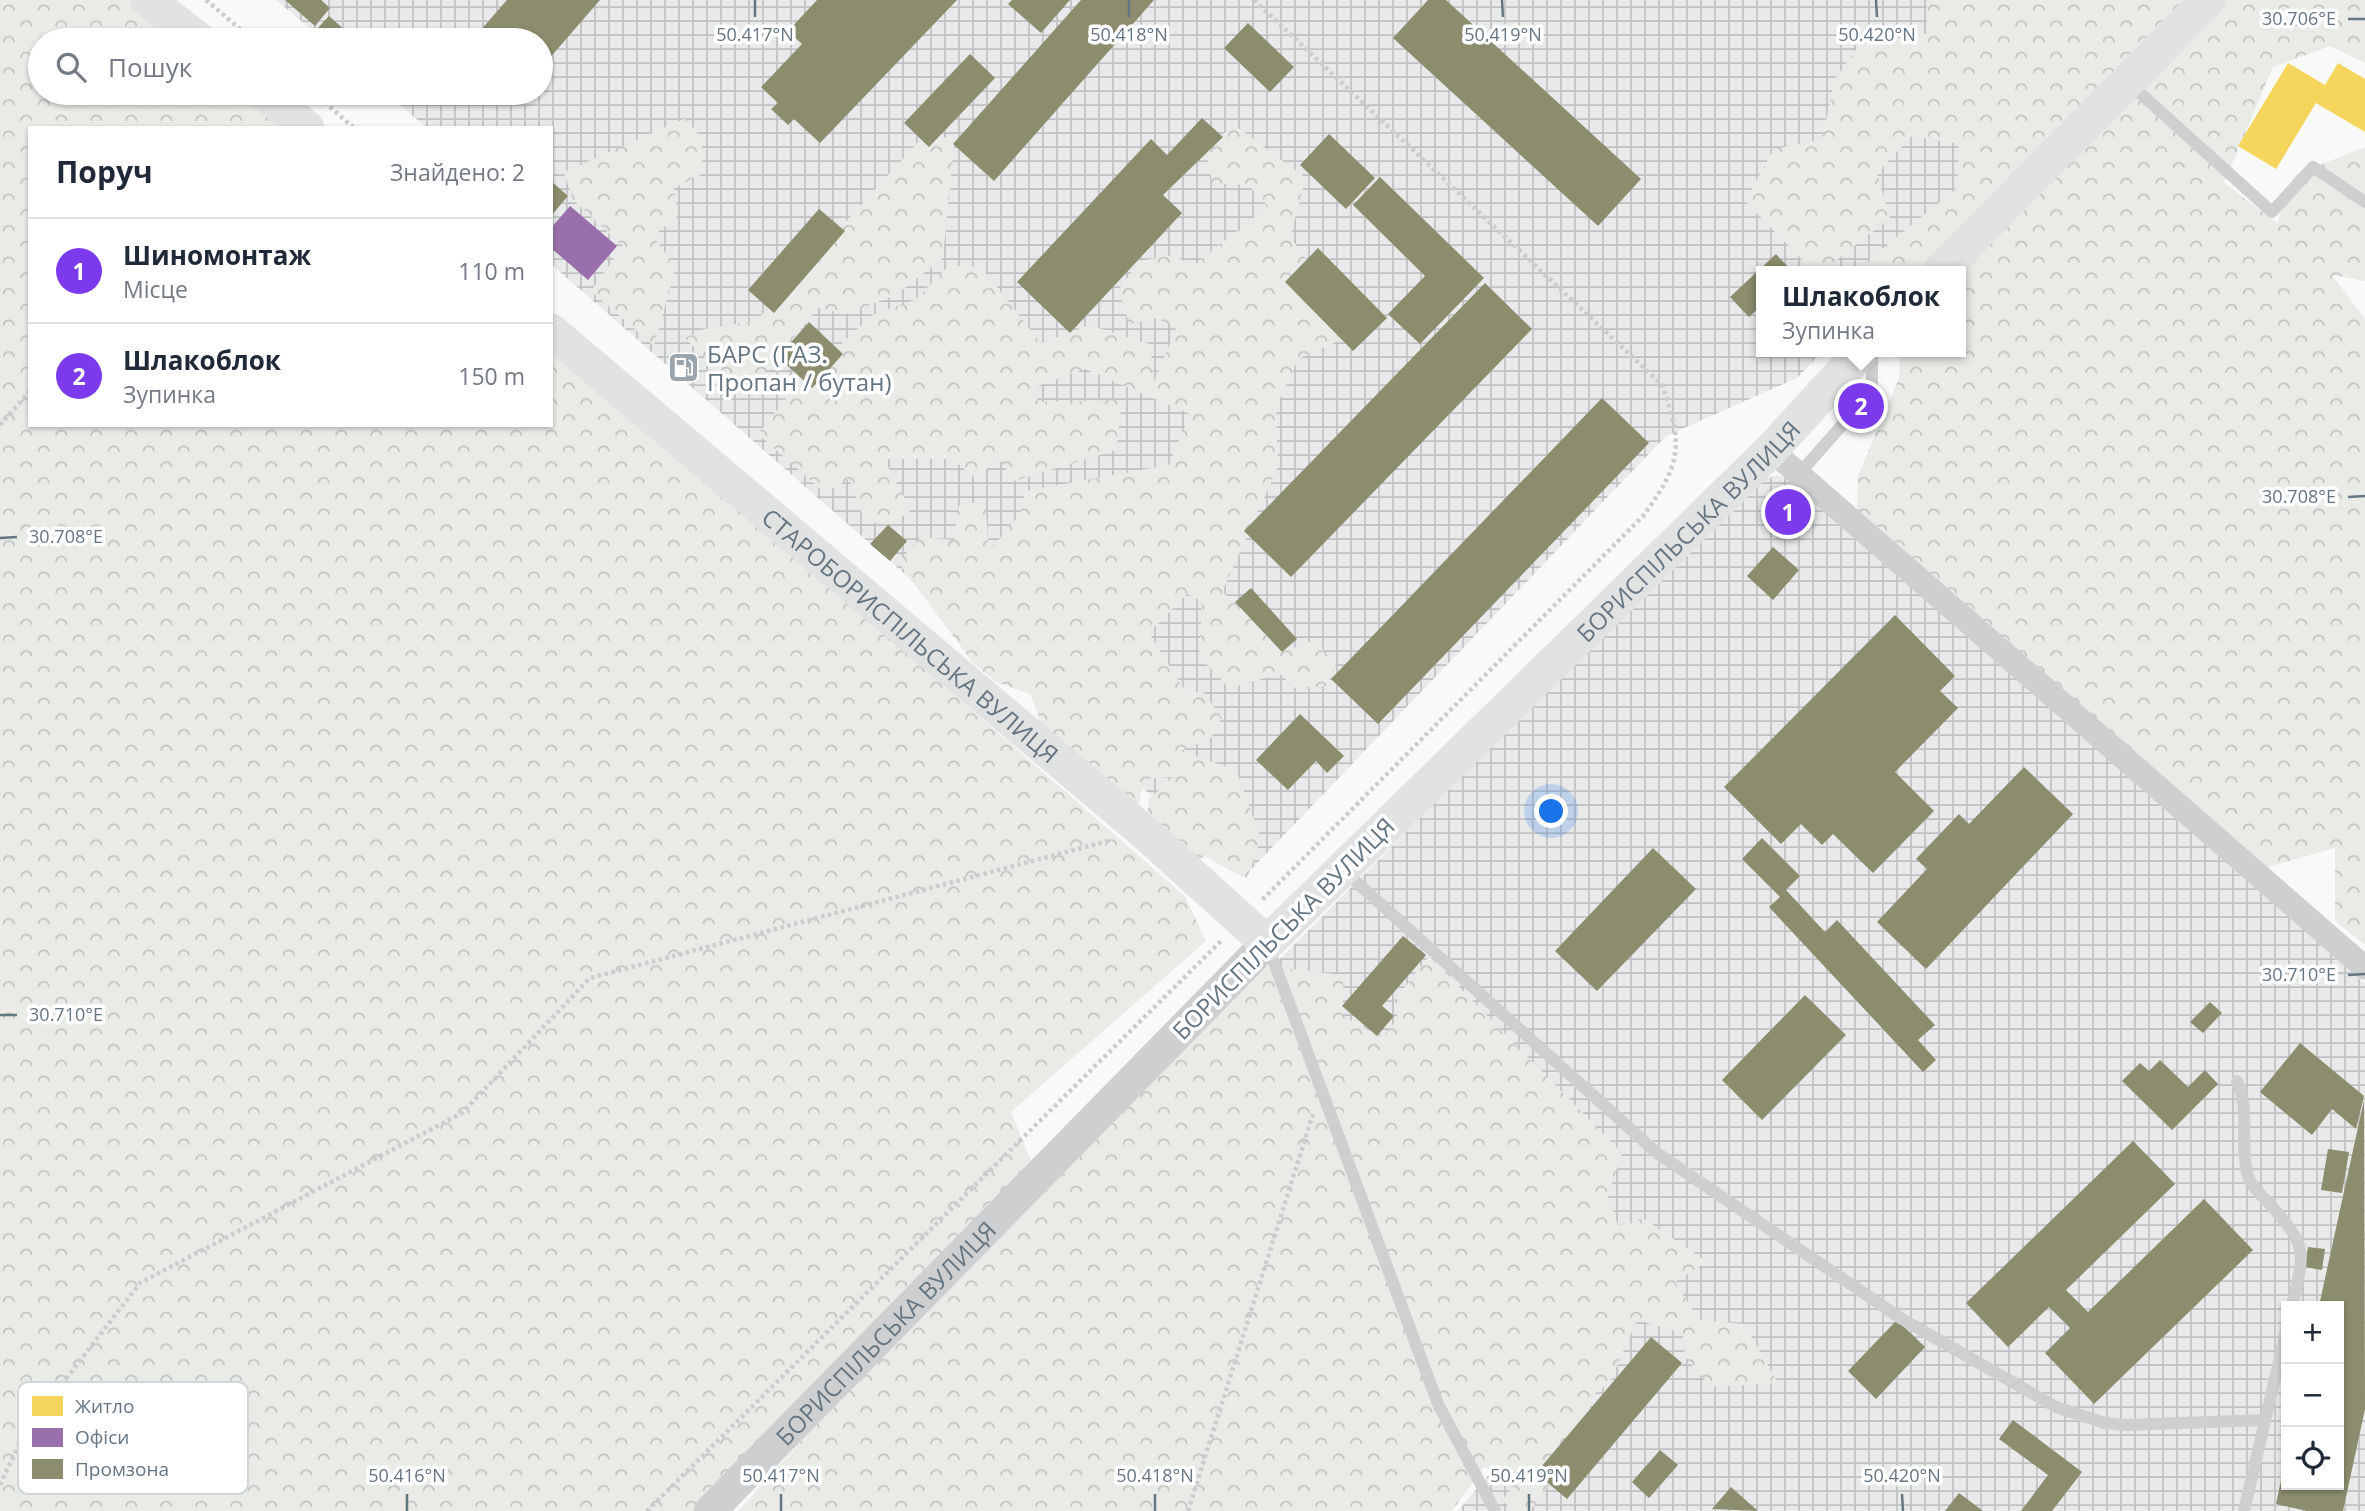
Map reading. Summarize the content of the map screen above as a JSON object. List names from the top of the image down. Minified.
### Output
{"streets":{"main road":["БОРИСПІЛЬСЬКА ВУЛИЦЯ","СТАРОБОРИСПІЛЬСЬКА ВУЛИЦЯ"]},"crossings":[["БОРИСПІЛЬСЬКА ВУЛИЦЯ","СТАРОБОРИСПІЛЬСЬКА ВУЛИЦЯ"]],"places":{"fuel station":["БАРС (ГАЗ. Пропан / бутан)"]},"legend":["Житло","Офіси","Промзона"],"page":{"search":"Пошук","heading":["Поруч","Знайдено: 2"],"list":[{"mark":"1","name":"Шиномонтаж","note":"Місце","value":"110 m"},{"mark":"2","name":"Шлакоблок","note":"Зупинка","value":"150 m"}],"popup":["Шлакоблок","Зупинка"],"pins":["2","1"],"map_buttons":["+","−"]},"coordinates":["30.706°E","50.417°N","50.418°N","50.419°N","50.420°N","30.708°E","30.710°E","50.416°N"]}
